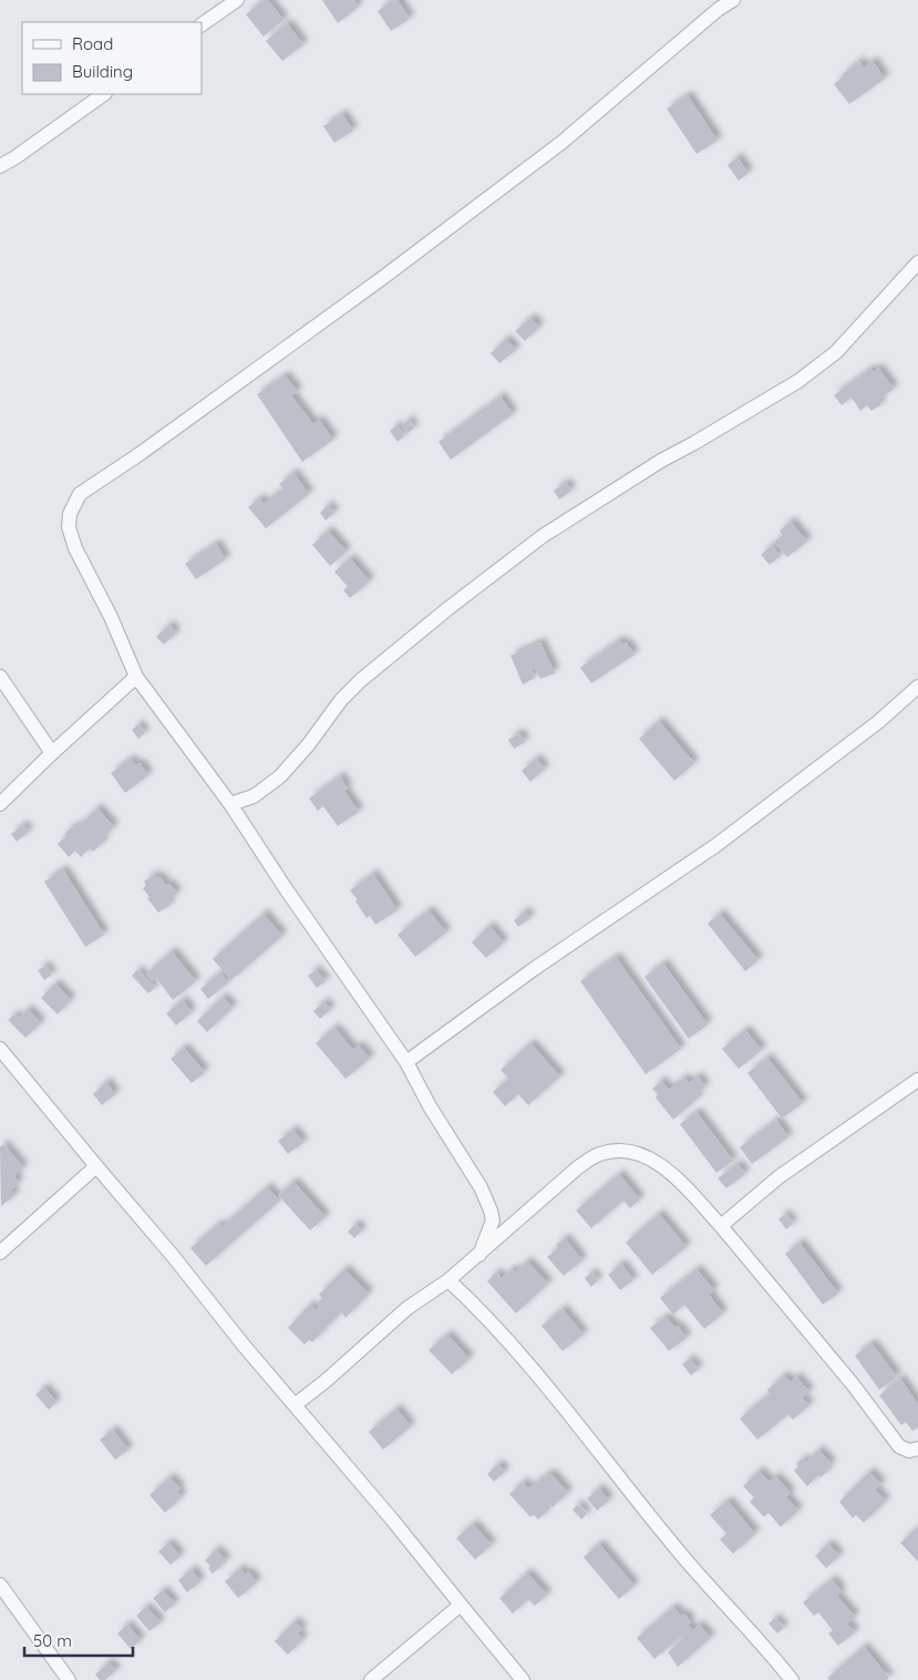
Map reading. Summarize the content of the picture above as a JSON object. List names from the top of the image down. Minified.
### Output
{"legend":["Road","Building"],"scale_bar":"50 m"}
